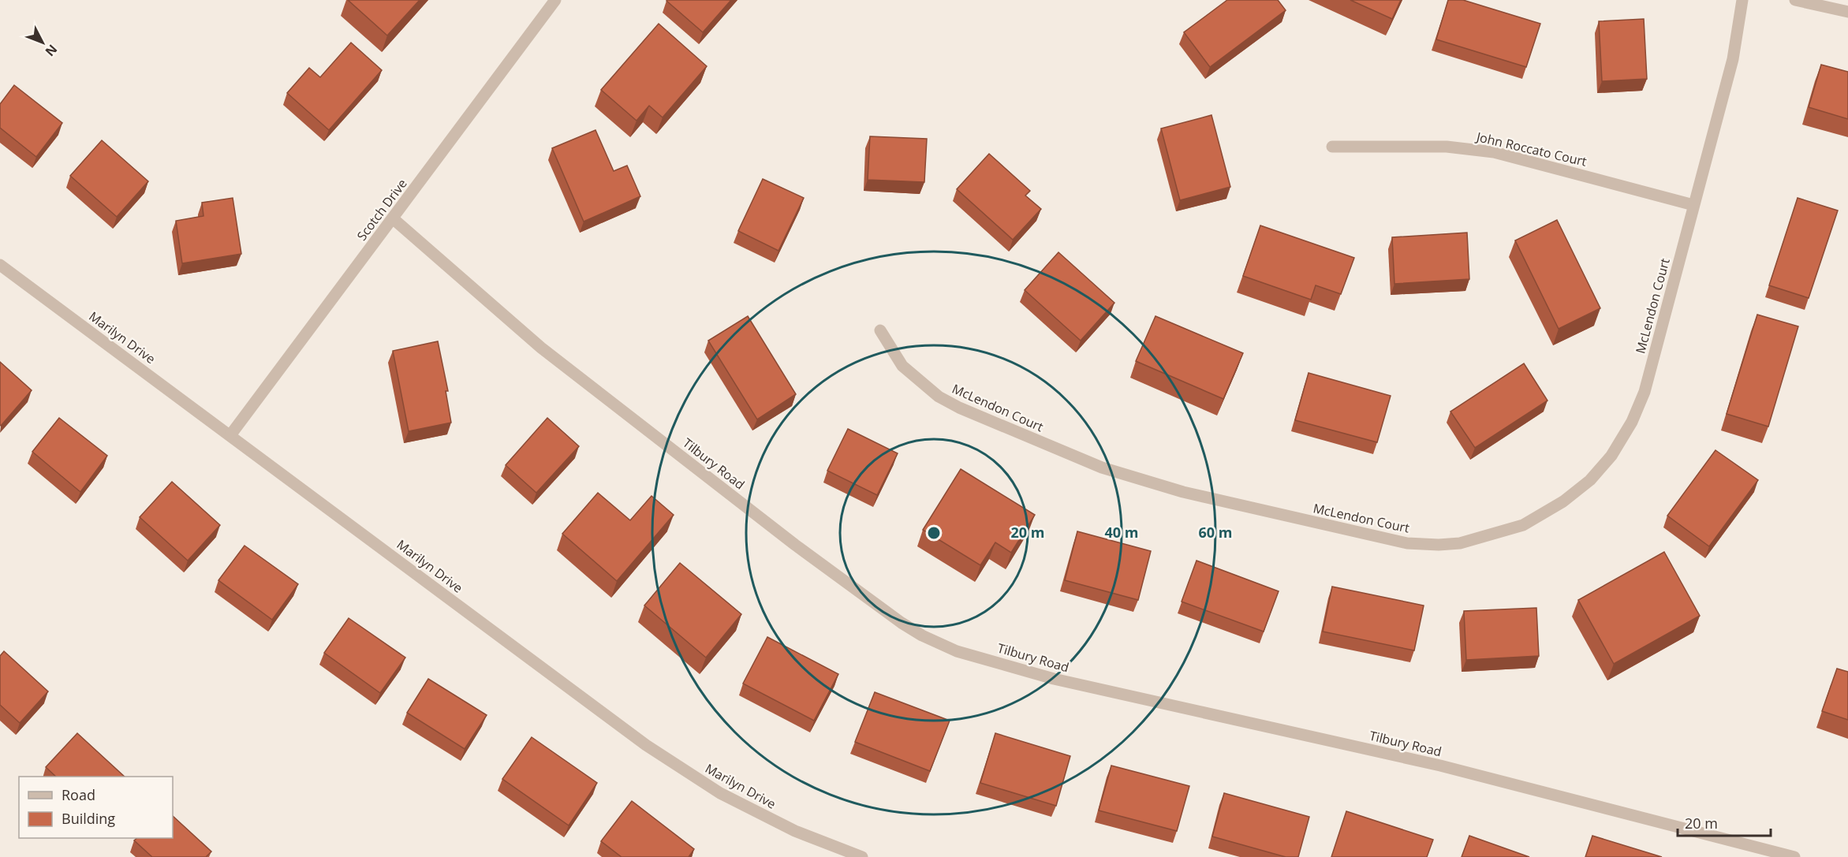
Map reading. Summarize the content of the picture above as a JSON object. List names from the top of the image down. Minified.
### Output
{"streets":{"street":["John Roccato Court","Scotch Drive","McLendon Court","Marilyn Drive","Tilbury Road"]},"crossings":[["John Roccato Court","McLendon Court"],["Scotch Drive","Marilyn Drive"],["Scotch Drive","Tilbury Road"]],"legend":["Road","Building"],"scale_bar":"20 m","north":"bottom right","rings":["20 m","40 m","60 m"]}
